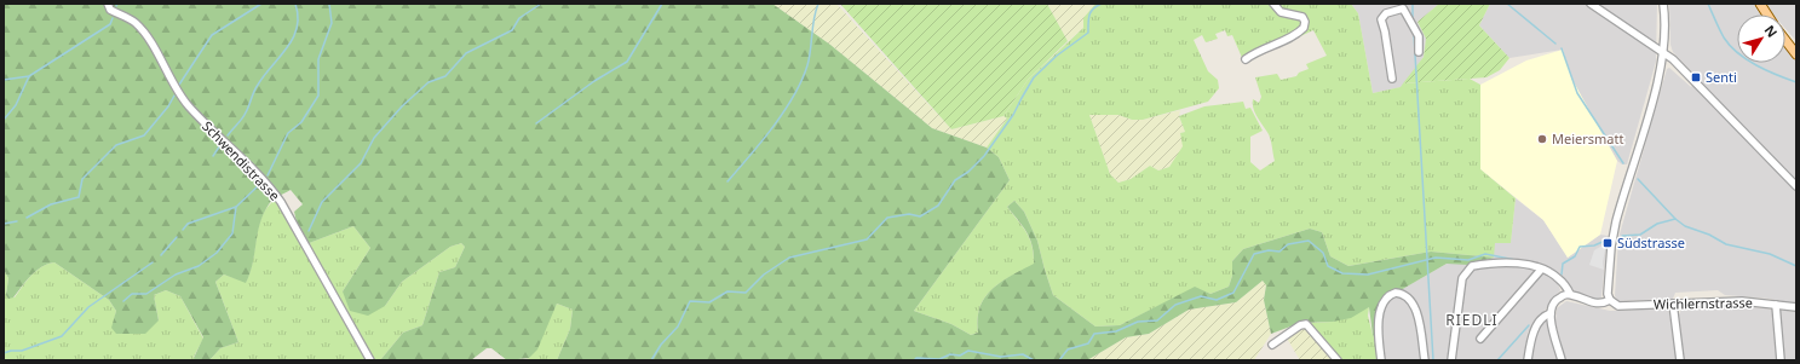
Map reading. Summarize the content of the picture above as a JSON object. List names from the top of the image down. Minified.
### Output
{"streets":{"street":["Schwendistrasse","Wichlernstrasse"]},"districts":["RIEDLI"],"places":{"transit":["Senti","Südstrasse"],"other":["Meiersmatt"]},"north":"top right"}
